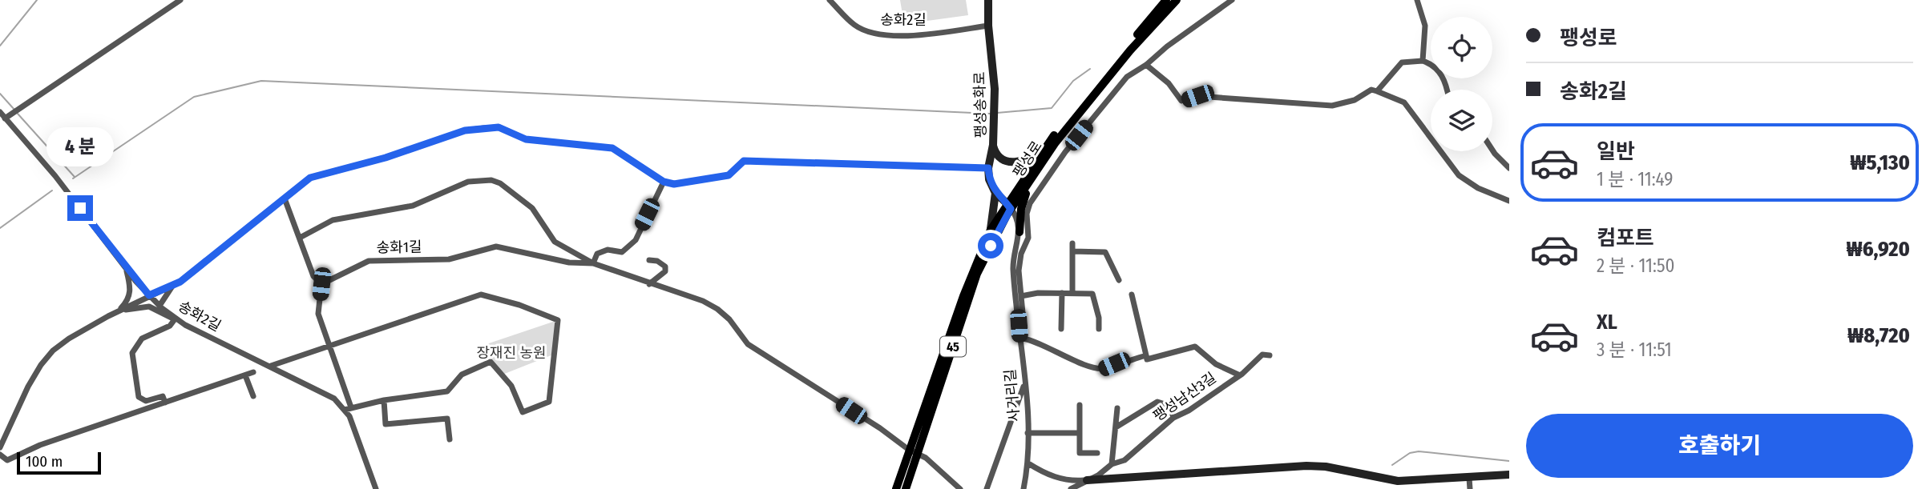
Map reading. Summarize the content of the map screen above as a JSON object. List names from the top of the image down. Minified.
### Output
{"streets":{"main road":["팽성로","45"],"street":["송화2길","팽성송화로","송화1길","사거리길","팽성남산3길"]},"crossings":[["송화2길","팽성송화로"],["팽성로","송화1길"]],"parks":["장재진 농원"],"scale_bar":"100 m","page":{"banner":["팽성로","송화2길"],"list":[{"name":"일반","note":"1 분 · 11:49","value":"₩5,130"},{"name":"컴포트","note":"2 분 · 11:50","value":"₩6,920"},{"name":"XL","note":"3 분 · 11:51","value":"₩8,720"}],"bubble":"4 분","buttons":"호출하기","scale":"100 m"}}
